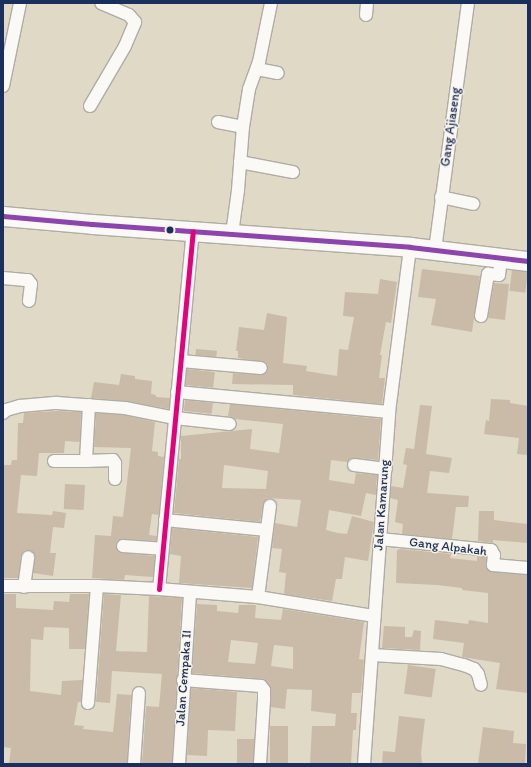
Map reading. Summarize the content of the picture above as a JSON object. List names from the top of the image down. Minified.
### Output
{"streets":{"street":["Gang Ajiaseng","Jalan Kamarung","Gang Alpakah","Jalan Cempaka II"]},"crossings":[["Jalan Kamarung","Gang Alpakah"]]}
